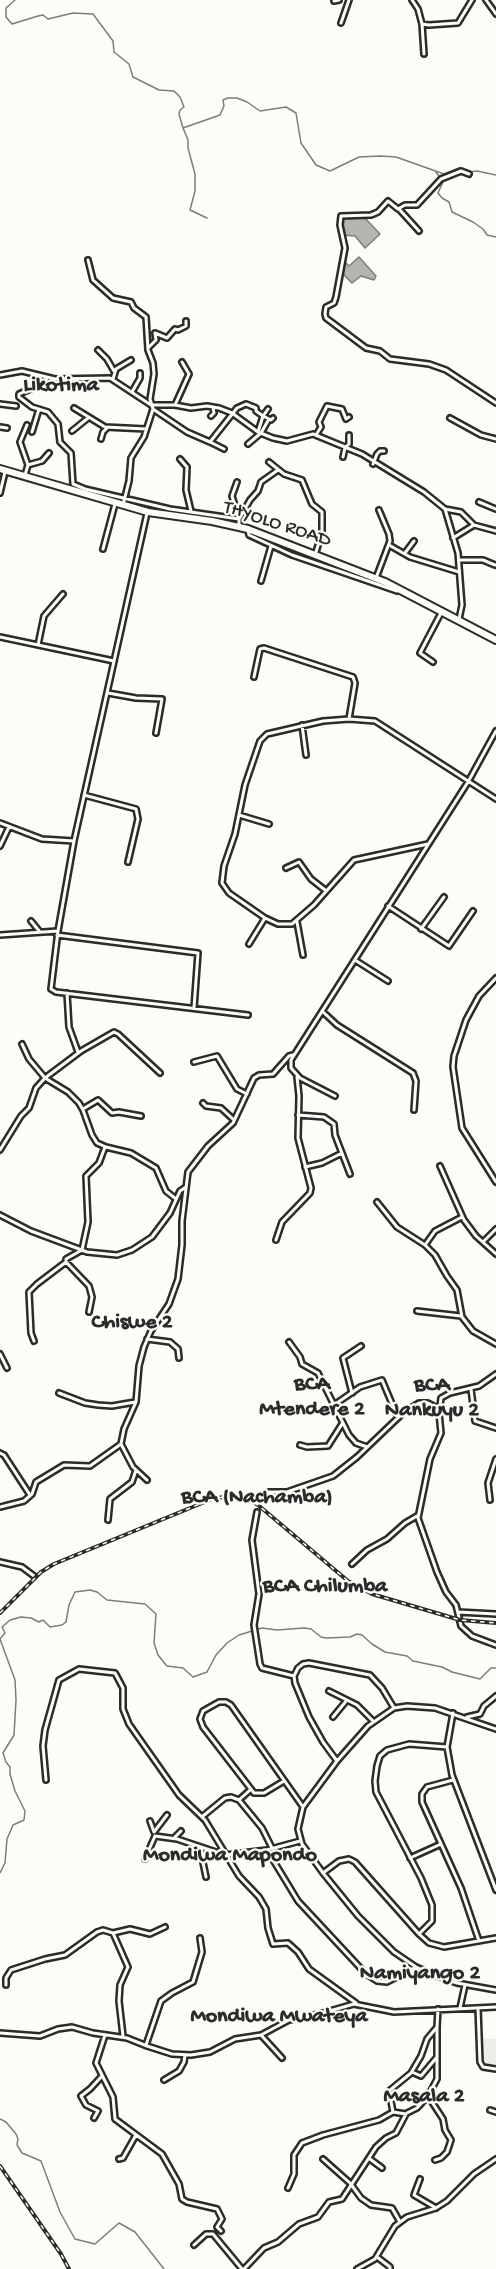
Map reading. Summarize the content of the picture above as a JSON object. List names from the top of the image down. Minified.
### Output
{"streets":{"highway":["THYOLO ROAD"]},"districts":["Likotima","Chiswe 2","BCA Mtendere 2","BCA Nankuyu 2","BCA (Nachamba)","BCA Chilumba","Mondiwa Mapondo","Namiyango 2","Mondiwa Mwateya","Masala 2"]}
